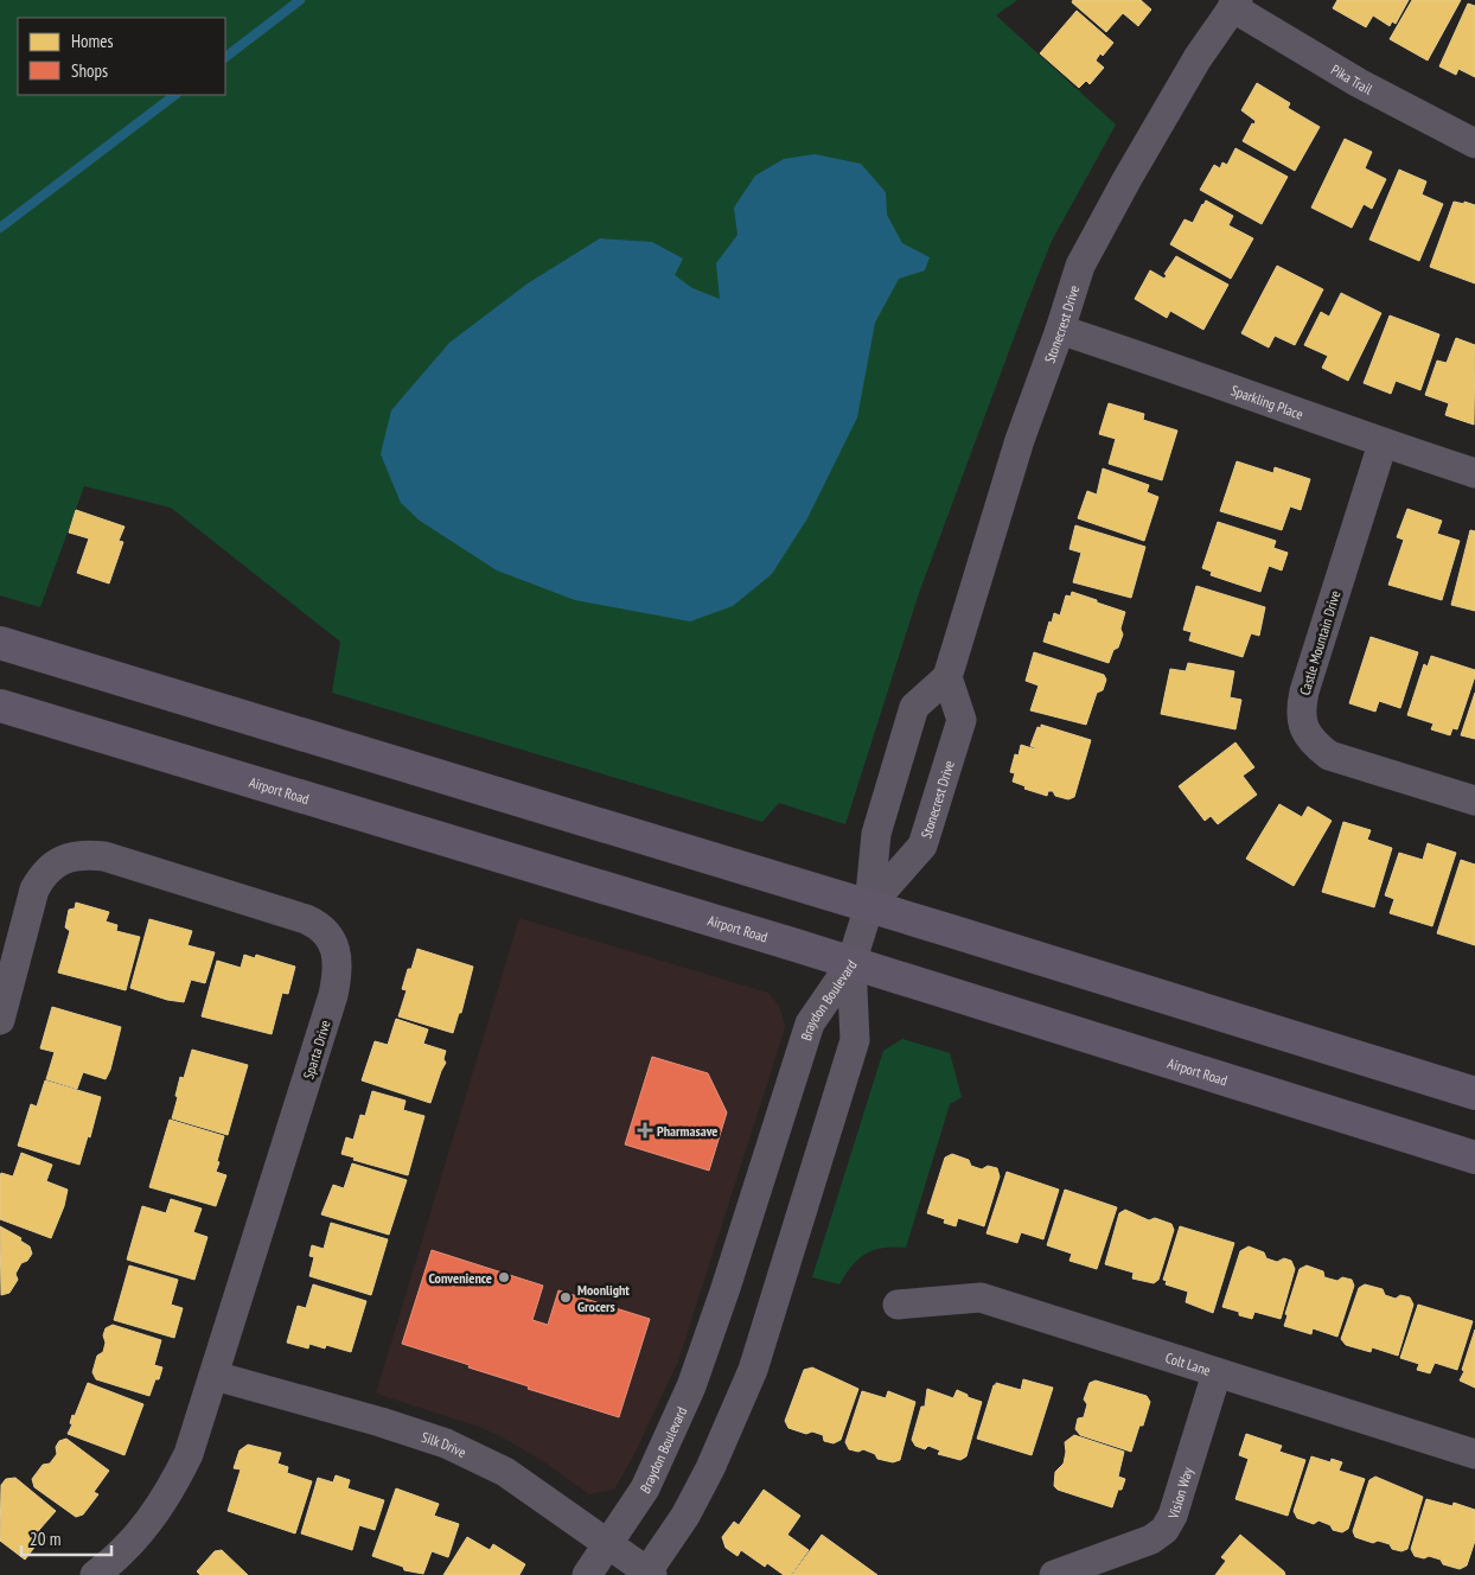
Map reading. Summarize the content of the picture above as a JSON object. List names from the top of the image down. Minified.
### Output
{"streets":{"main road":["Airport Road"],"street":["Pika Trail","Stonecrest Drive","Sparkling Place","Castle Mountain Drive","Braydon Boulevard","Sparta Drive","Colt Lane","Silk Drive","Vision Way"]},"crossings":[["Pika Trail","Stonecrest Drive"],["Stonecrest Drive","Sparkling Place"],["Stonecrest Drive","Airport Road"],["Stonecrest Drive","Braydon Boulevard"],["Sparkling Place","Castle Mountain Drive"],["Airport Road","Braydon Boulevard"],["Braydon Boulevard","Silk Drive"],["Sparta Drive","Silk Drive"],["Colt Lane","Vision Way"]],"places":{"health":["Pharmasave"],"other":["Convenience","Moonlight Grocers"]},"legend":["Homes","Shops"],"scale_bar":"20 m"}
